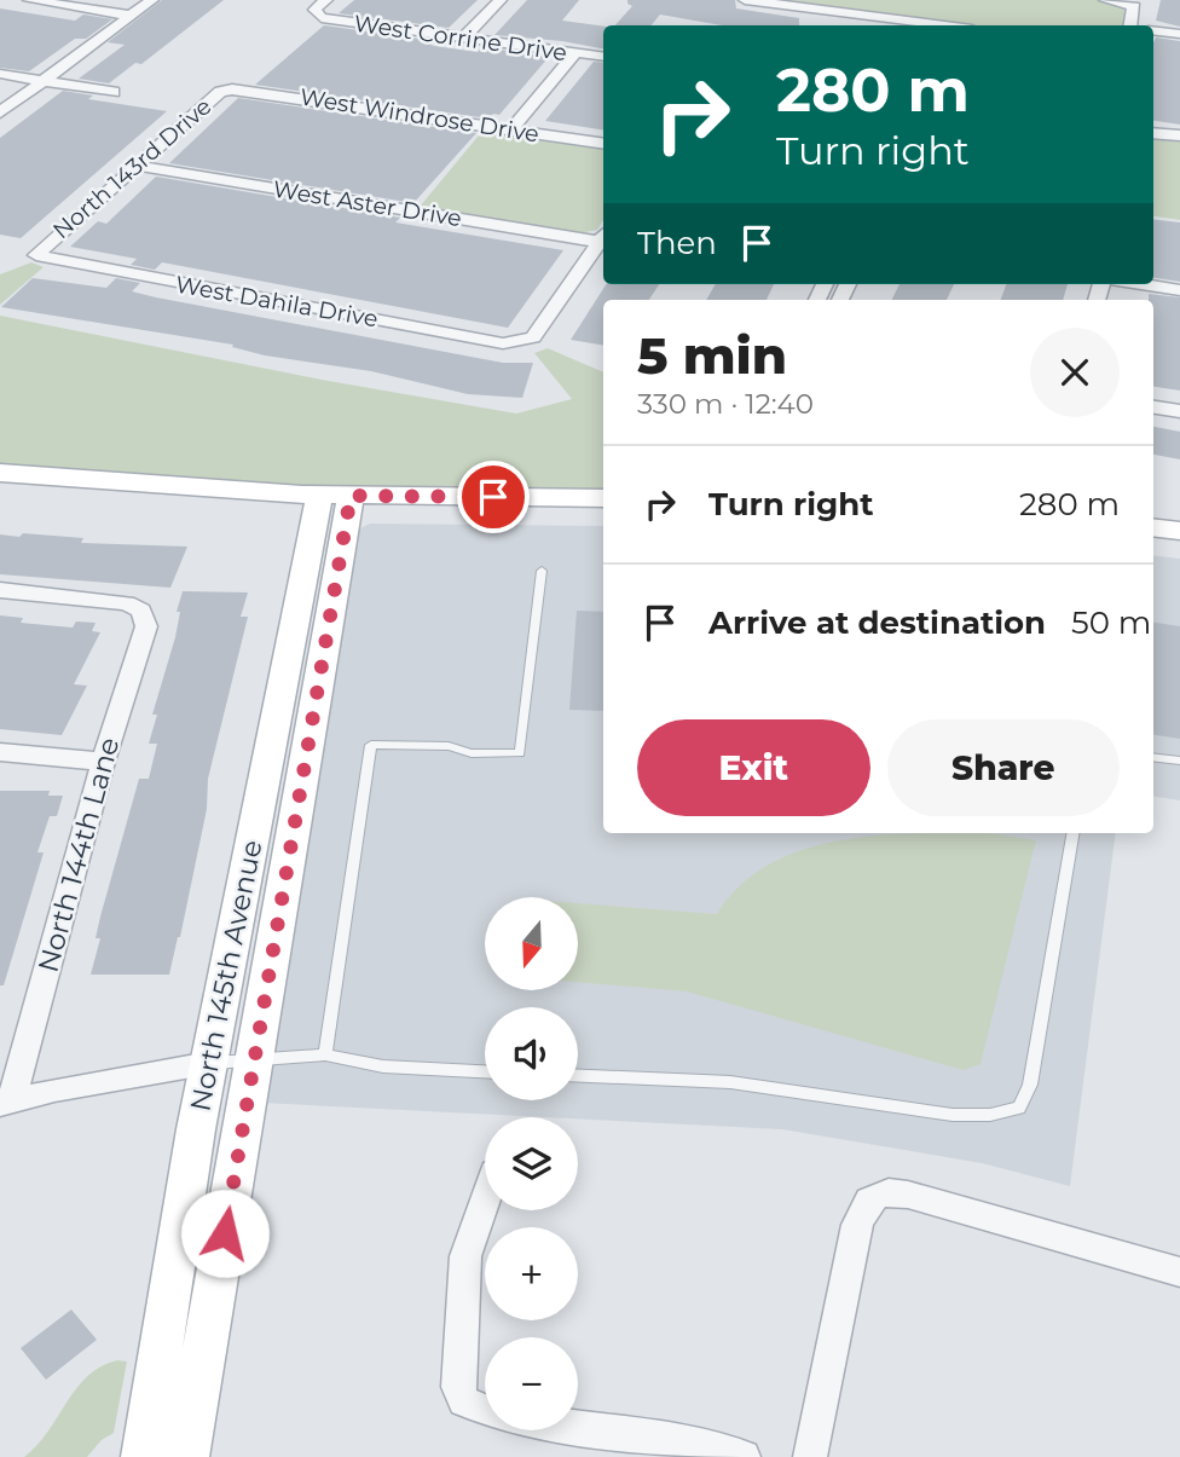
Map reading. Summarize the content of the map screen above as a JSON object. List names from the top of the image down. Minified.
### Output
{"streets":{"street":["West Corrine Drive","West Windrose Drive","North 143rd Drive","West Aster Drive","West Dahila Drive","North 144th Lane","North 145th Avenue"]},"crossings":[["West Windrose Drive","North 143rd Drive"],["North 143rd Drive","West Aster Drive"],["North 143rd Drive","West Dahila Drive"],["West Aster Drive","West Dahila Drive"]],"north":"bottom","page":{"turn":["280 m","Turn right"],"then":"Then","heading":["5 min","330 m · 12:40"],"list":[{"name":"Turn right","value":"280 m"},{"name":"Arrive at destination","value":"50 m"}],"buttons":["Exit","Share"],"map_buttons":["+","−"]}}
